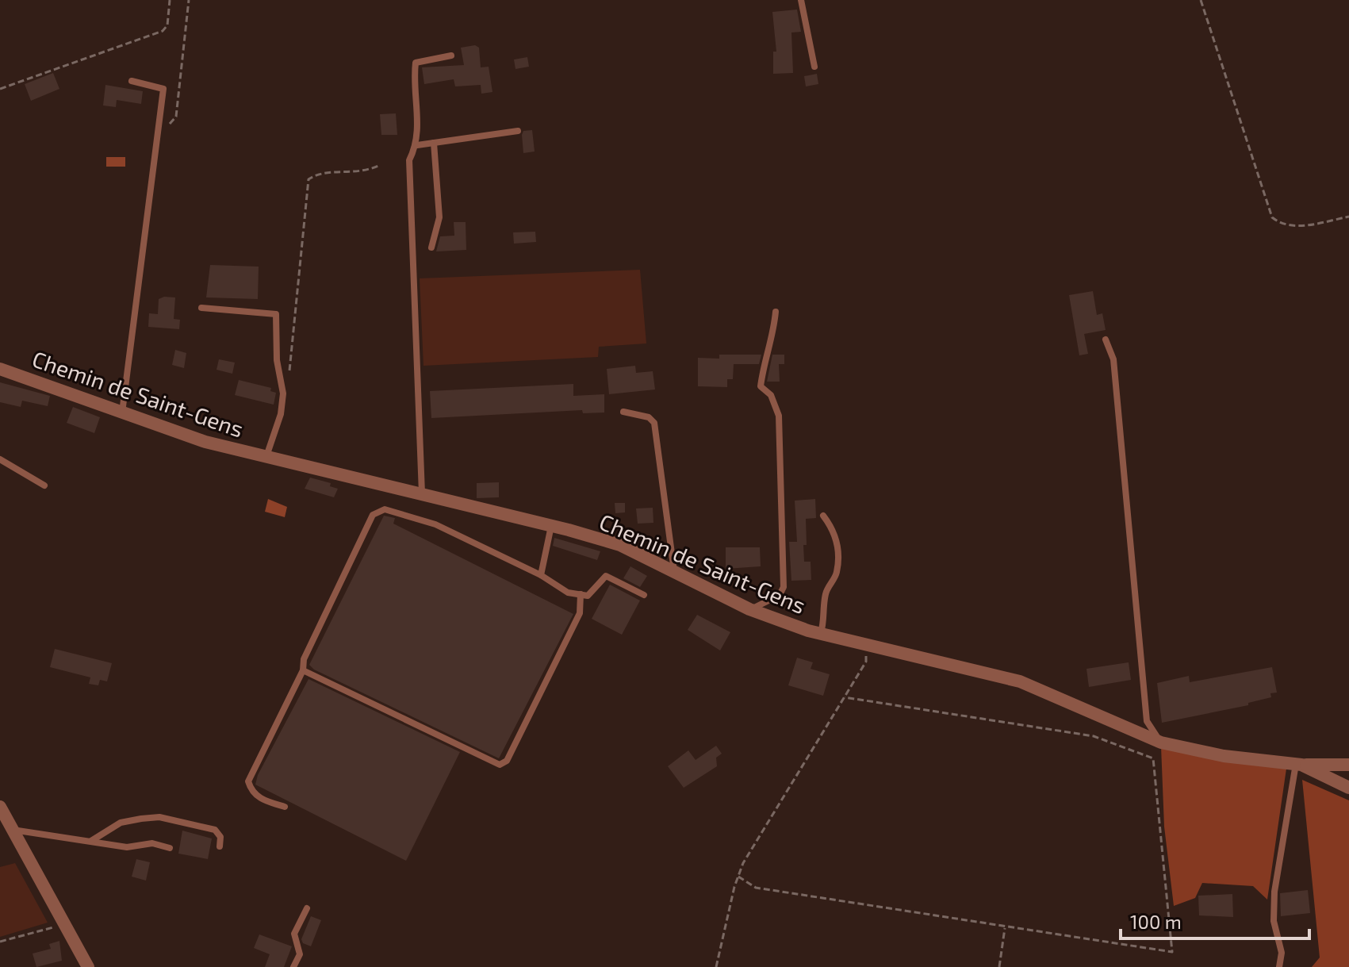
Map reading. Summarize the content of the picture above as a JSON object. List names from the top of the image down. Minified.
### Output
{"streets":{"street":["Chemin de Saint-Gens"]},"scale_bar":"100 m"}
